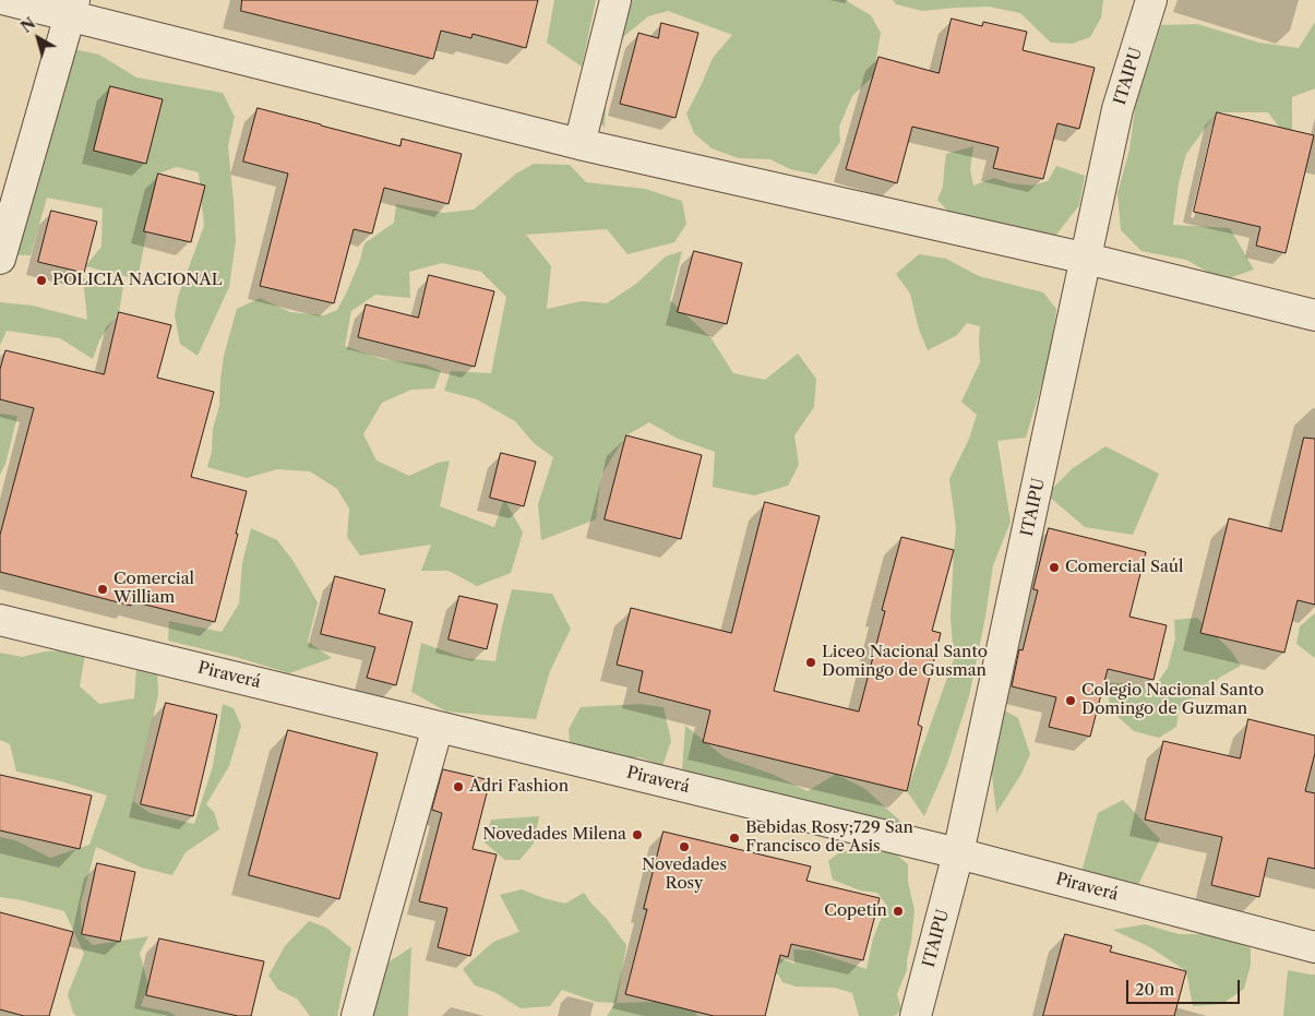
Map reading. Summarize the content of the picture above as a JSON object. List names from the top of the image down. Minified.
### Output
{"streets":{"street":["ITAIPU","Piraverá"]},"crossings":[["ITAIPU","Piraverá"]],"places":["POLICIA NACIONAL","Comercial Saúl","Comercial William","Liceo Nacional Santo Domingo de Gusman","Colegio Nacional Santo Domingo de Guzman","Adri Fashion","Novedades Milena","Bebidas Rosy;729 San Francisco de Asis","Novedades Rosy","Copetin"],"scale_bar":"20 m","north":"top left"}
